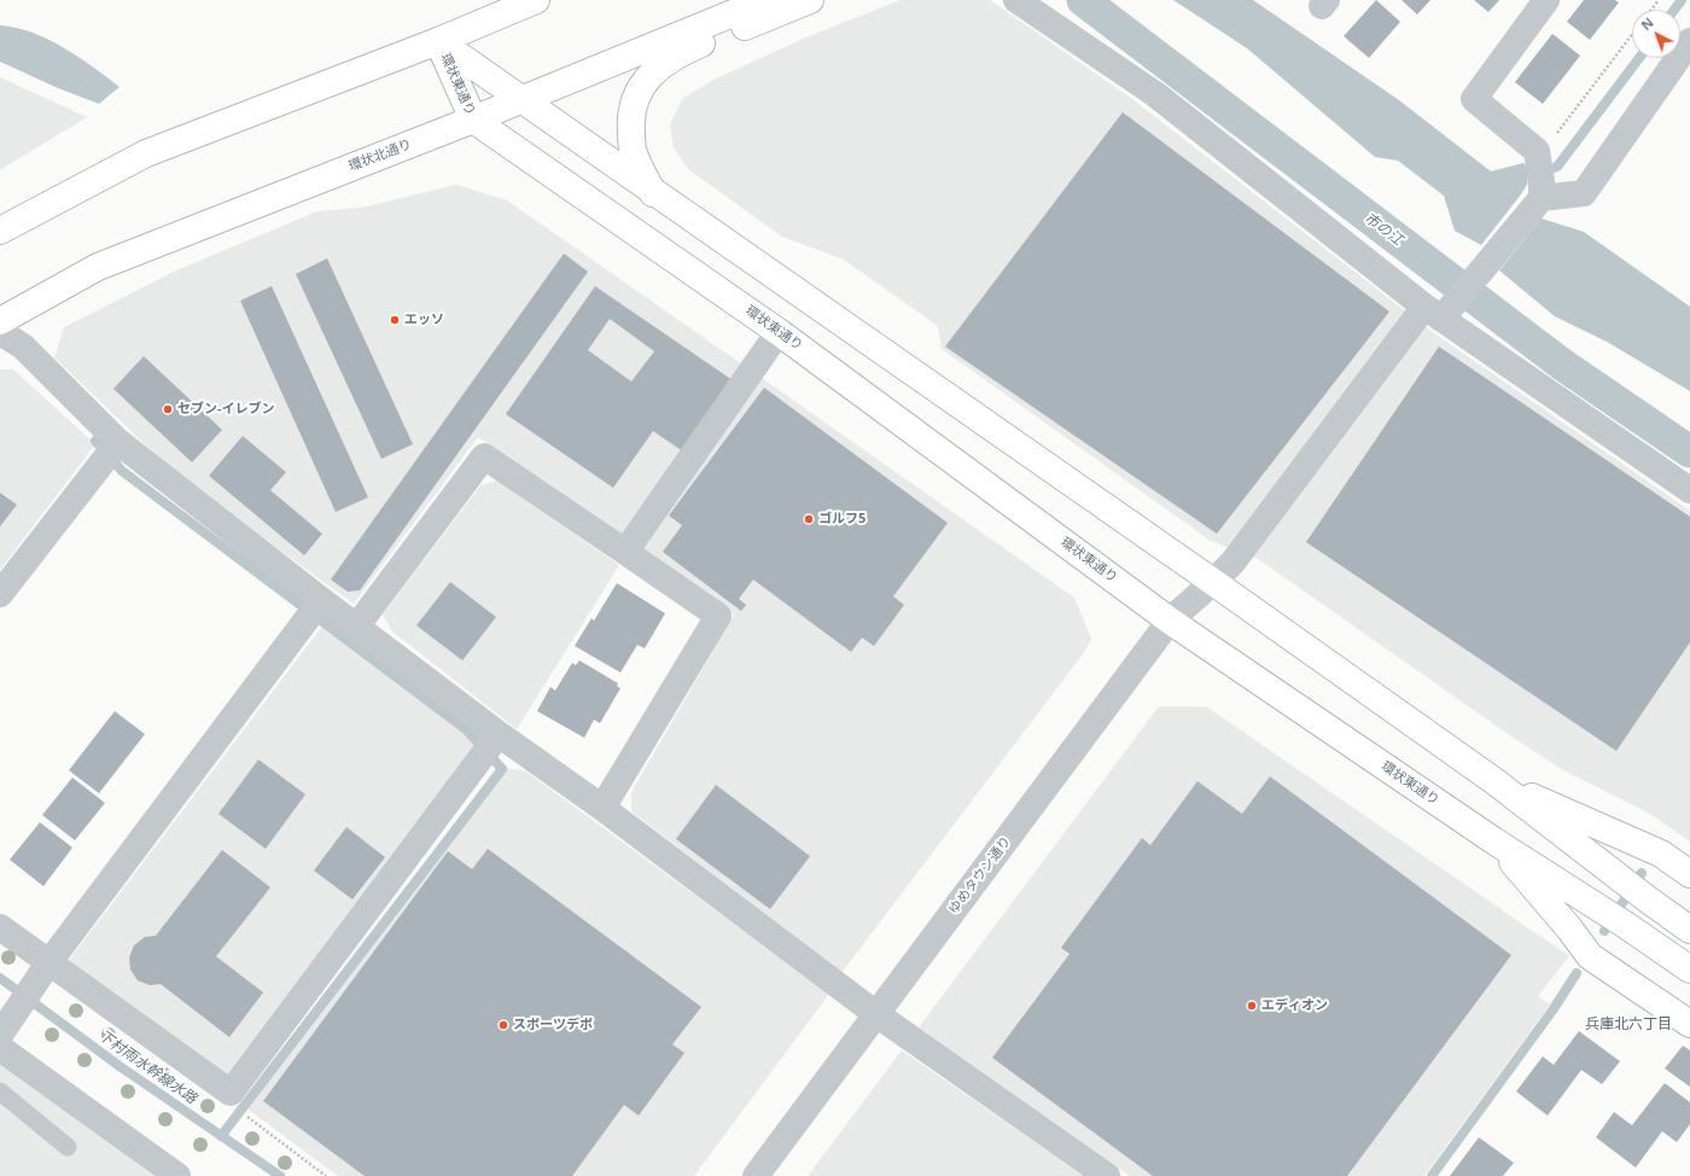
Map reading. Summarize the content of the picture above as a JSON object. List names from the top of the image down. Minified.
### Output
{"streets":{"main road":["環状東通り","環状北通り"],"street":["ゆめタウン通り"]},"crossings":[["環状東通り","環状北通り"],["環状東通り","ゆめタウン通り"]],"districts":["兵庫北六丁目"],"water":["市の江","下村雨水幹線水路"],"places":["エッソ","セブン-イレブン","ゴルフ5","エディオン","スポーツデポ"],"north":"top left"}
